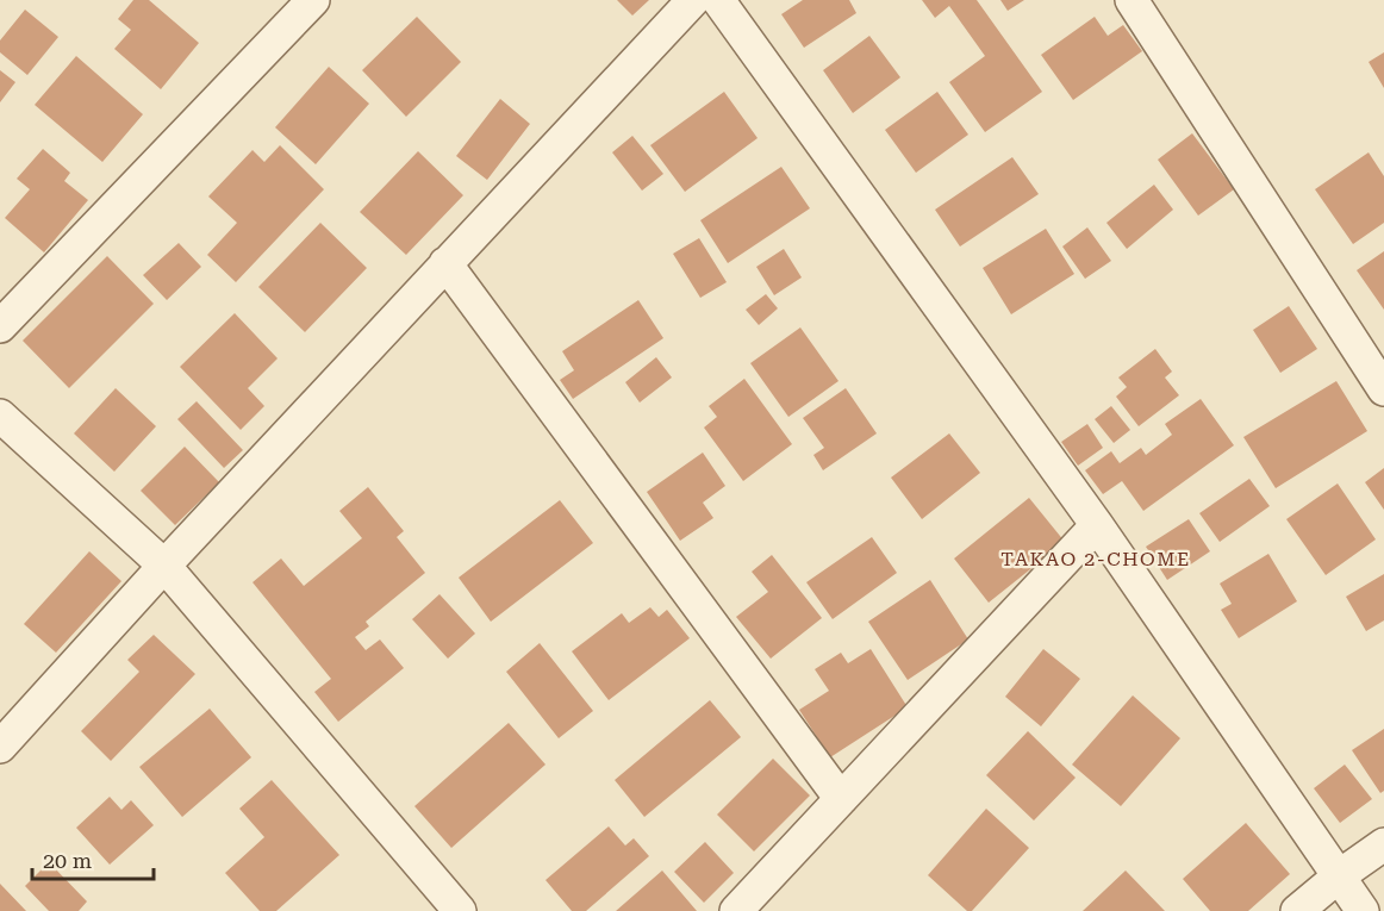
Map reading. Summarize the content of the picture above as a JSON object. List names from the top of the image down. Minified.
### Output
{"districts":["TAKAO 2-CHOME"],"scale_bar":"20 m"}
